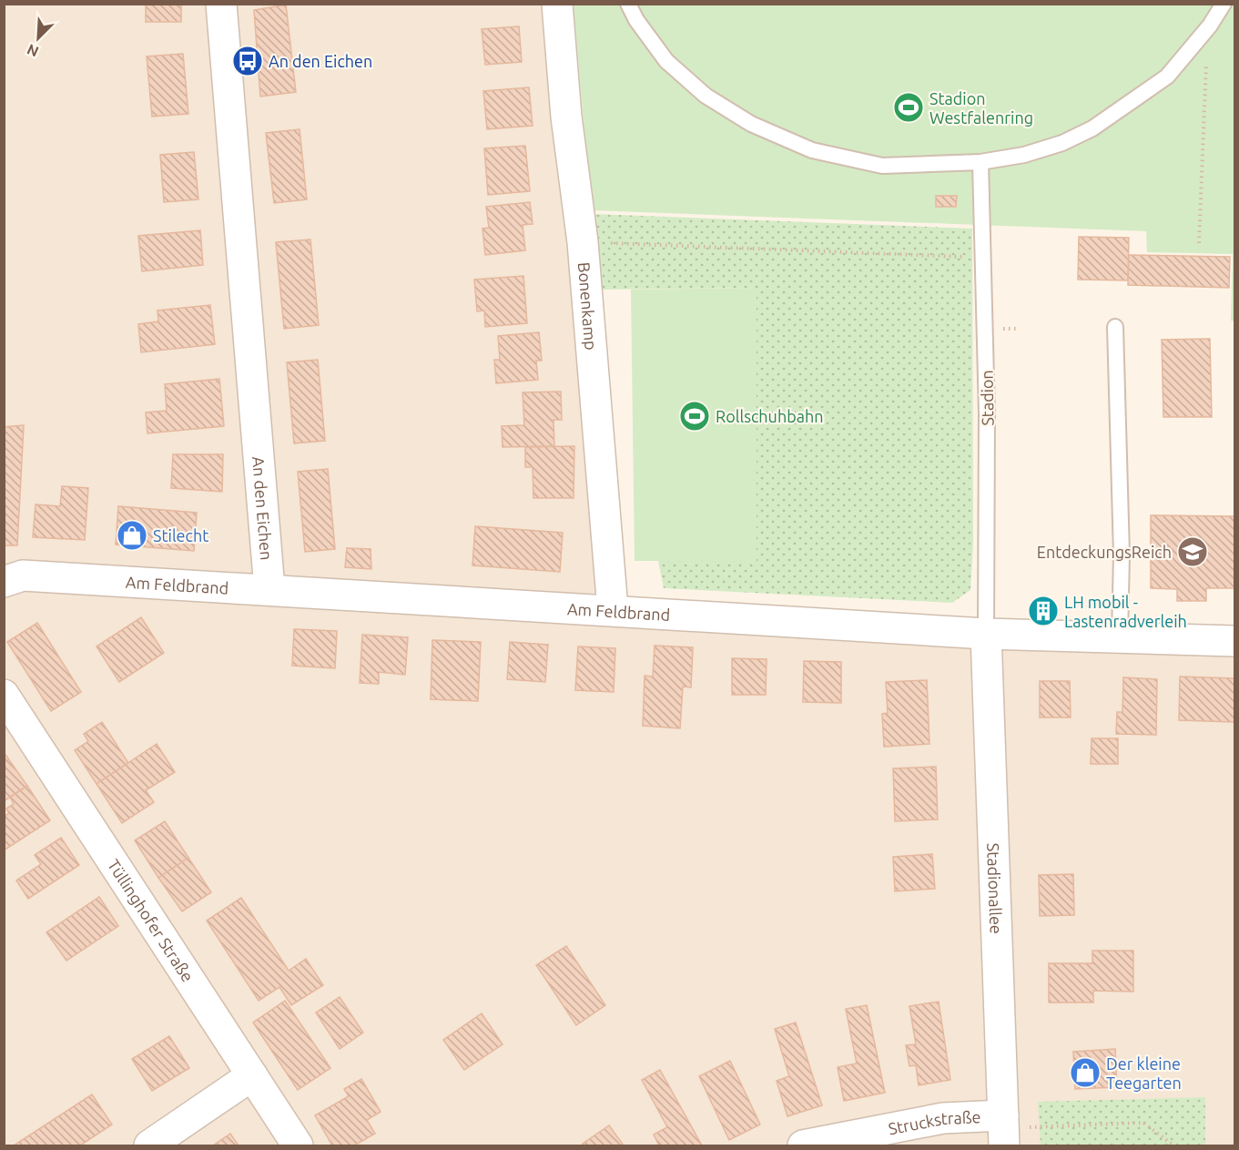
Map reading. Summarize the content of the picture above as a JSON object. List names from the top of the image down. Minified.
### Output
{"streets":{"street":["Bonenkamp","An den Eichen","Am Feldbrand","Stadionallee","Tüllinghofer Straße","Struckstraße"],"lane":["Stadion"]},"crossings":[["Bonenkamp","Am Feldbrand"],["Stadion","Am Feldbrand"],["Stadion","Stadionallee"],["An den Eichen","Am Feldbrand"],["Am Feldbrand","Stadionallee"],["Stadionallee","Struckstraße"]],"places":{"bus stop":["An den Eichen"],"sports":["Stadion Westfalenring","Rollschuhbahn"],"shop":["Stilecht","Der kleine Teegarten"],"school or university":["EntdeckungsReich"],"building":["LH mobil - Lastenradverleih"]},"north":"bottom left"}
